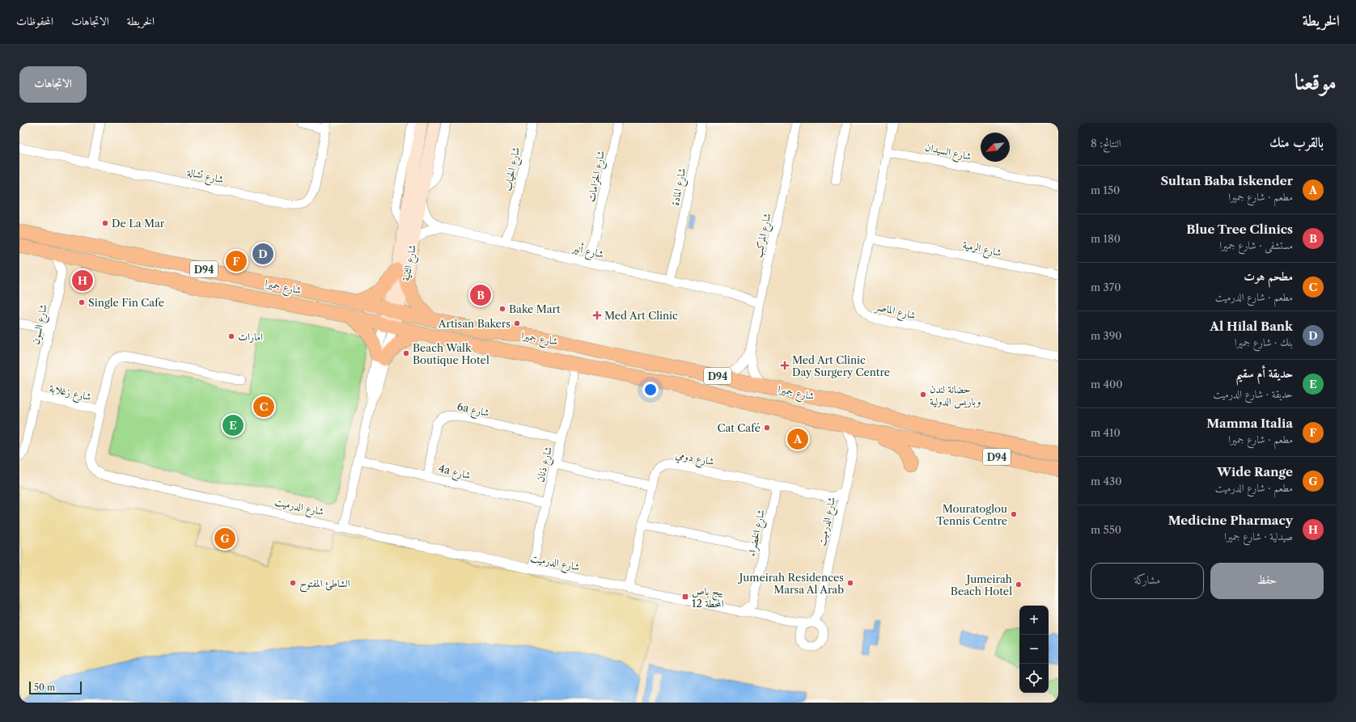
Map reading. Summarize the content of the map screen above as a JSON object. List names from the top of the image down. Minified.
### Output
{"streets":{"main road":["شارع الثنية","D94","شارع جميرا"],"street":["شارع السيدان","شارع الحياب","شارع تشالة","شارع الحزامات","شارع المادة","شارع المركب","شارع الرمية","شارع أنير","شارع الماصر","شارع السون","شارع زغلابة","6a شارع","شارع دومي","شارع ذنان","4a شارع","شارع الدرميت","شارع الخضراء"]},"crossings":[["شارع السيدان","شارع الماصر"],["شارع الحياب","شارع أنير"],["شارع الحزامات","شارع أنير"],["شارع المادة","شارع أنير"],["شارع المركب","شارع أنير"],["شارع المركب","شارع جميرا"],["شارع الرمية","شارع الماصر"],["شارع أنير","شارع الثنية"],["شارع الثنية","شارع جميرا"],["شارع الثنية","4a شارع"],["شارع الثنية","شارع الدرميت"],["شارع جميرا","شارع ذنان"],["شارع جميرا","شارع الدرميت"],["شارع السون","شارع زغلابة"],["شارع زغلابة","شارع الدرميت"],["6a شارع","شارع ذنان"],["6a شارع","4a شارع"],["شارع دومي","شارع الدرميت"],["شارع دومي","شارع الخضراء"],["شارع ذنان","4a شارع"],["شارع ذنان","شارع الدرميت"]],"places":{"other":["De La Mar","Single Fin Cafe","Bake Mart","Artisan Bakers","امارات","Beach Walk Boutique Hotel","حضانة لندن وباريس الدولية","Cat Café","Mouratoglou Tennis Centre","الشاطئ المفتوح","Jumeirah Residences Marsa Al Arab","Jumeirah Beach Hotel"],"health":["Med Art Clinic","Med Art Clinic Day Surgery Centre"],"transit":["بيج باص المحطة 12"]},"scale_bar":"50 m","north":"bottom left","page":{"header":"الخريطة","nav":["الخريطة","الاتجاهات","المحفوظات"],"title":"موقعنا","buttons":["الاتجاهات",["حفظ","مشاركة"]],"heading":["بالقرب منك","النتائج: 8"],"list":[{"mark":"A","name":"Sultan Baba Iskender","note":"مطعم · شارع جميرا","value":"150 m"},{"mark":"B","name":"Blue Tree Clinics","note":"مستشفى · شارع جميرا","value":"180 m"},{"mark":"C","name":"مطحم هوت","note":"مطعم · شارع الدرميت","value":"370 m"},{"mark":"D","name":"Al Hilal Bank","note":"بنك · شارع جميرا","value":"390 m"},{"mark":"E","name":"حديقة أم سقيم","note":"حديقة · شارع الدرميت","value":"400 m"},{"mark":"F","name":"Mamma Italia","note":"مطعم · شارع جميرا","value":"410 m"},{"mark":"G","name":"Wide Range","note":"مطعم · شارع الدرميت","value":"430 m"},{"mark":"H","name":"Medicine Pharmacy","note":"صيدلية · شارع جميرا","value":"550 m"}],"pins":["D","F","H","B","C","E","A","G"],"map_buttons":["+","−"],"scale":"50 m"}}
